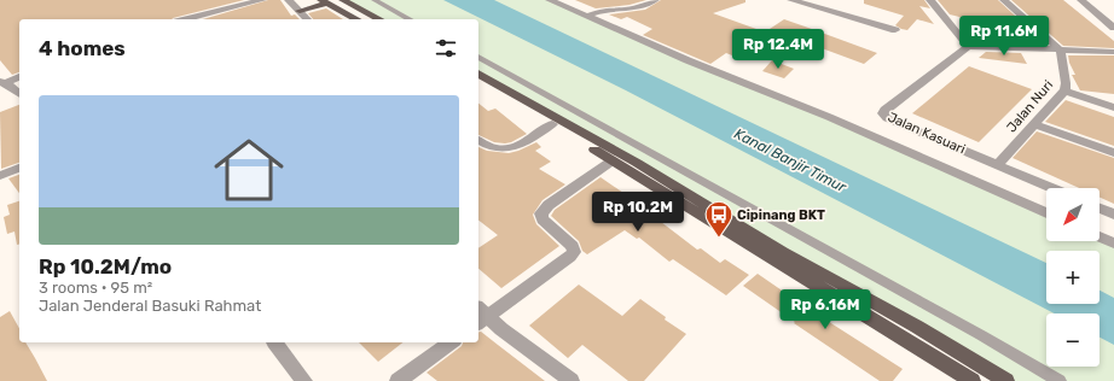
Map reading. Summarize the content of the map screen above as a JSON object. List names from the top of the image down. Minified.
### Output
{"streets":{"street":["Jalan Nuri","Jalan Kasuari"]},"crossings":[["Jalan Nuri","Jalan Kasuari"]],"water":["Kanal Banjir Timur"],"places":{"bus stop":["Cipinang BKT"]},"north":"bottom left","page":{"price":["Rp 11.6M","Rp 12.4M","Rp 10.2M","Rp 6.16M"],"heading":"4 homes","list":[{"name":"Rp 10.2M/mo","note":"3 rooms · 95 m² · Jalan Jenderal Basuki Rahmat"}],"map_buttons":["+","−"]}}
